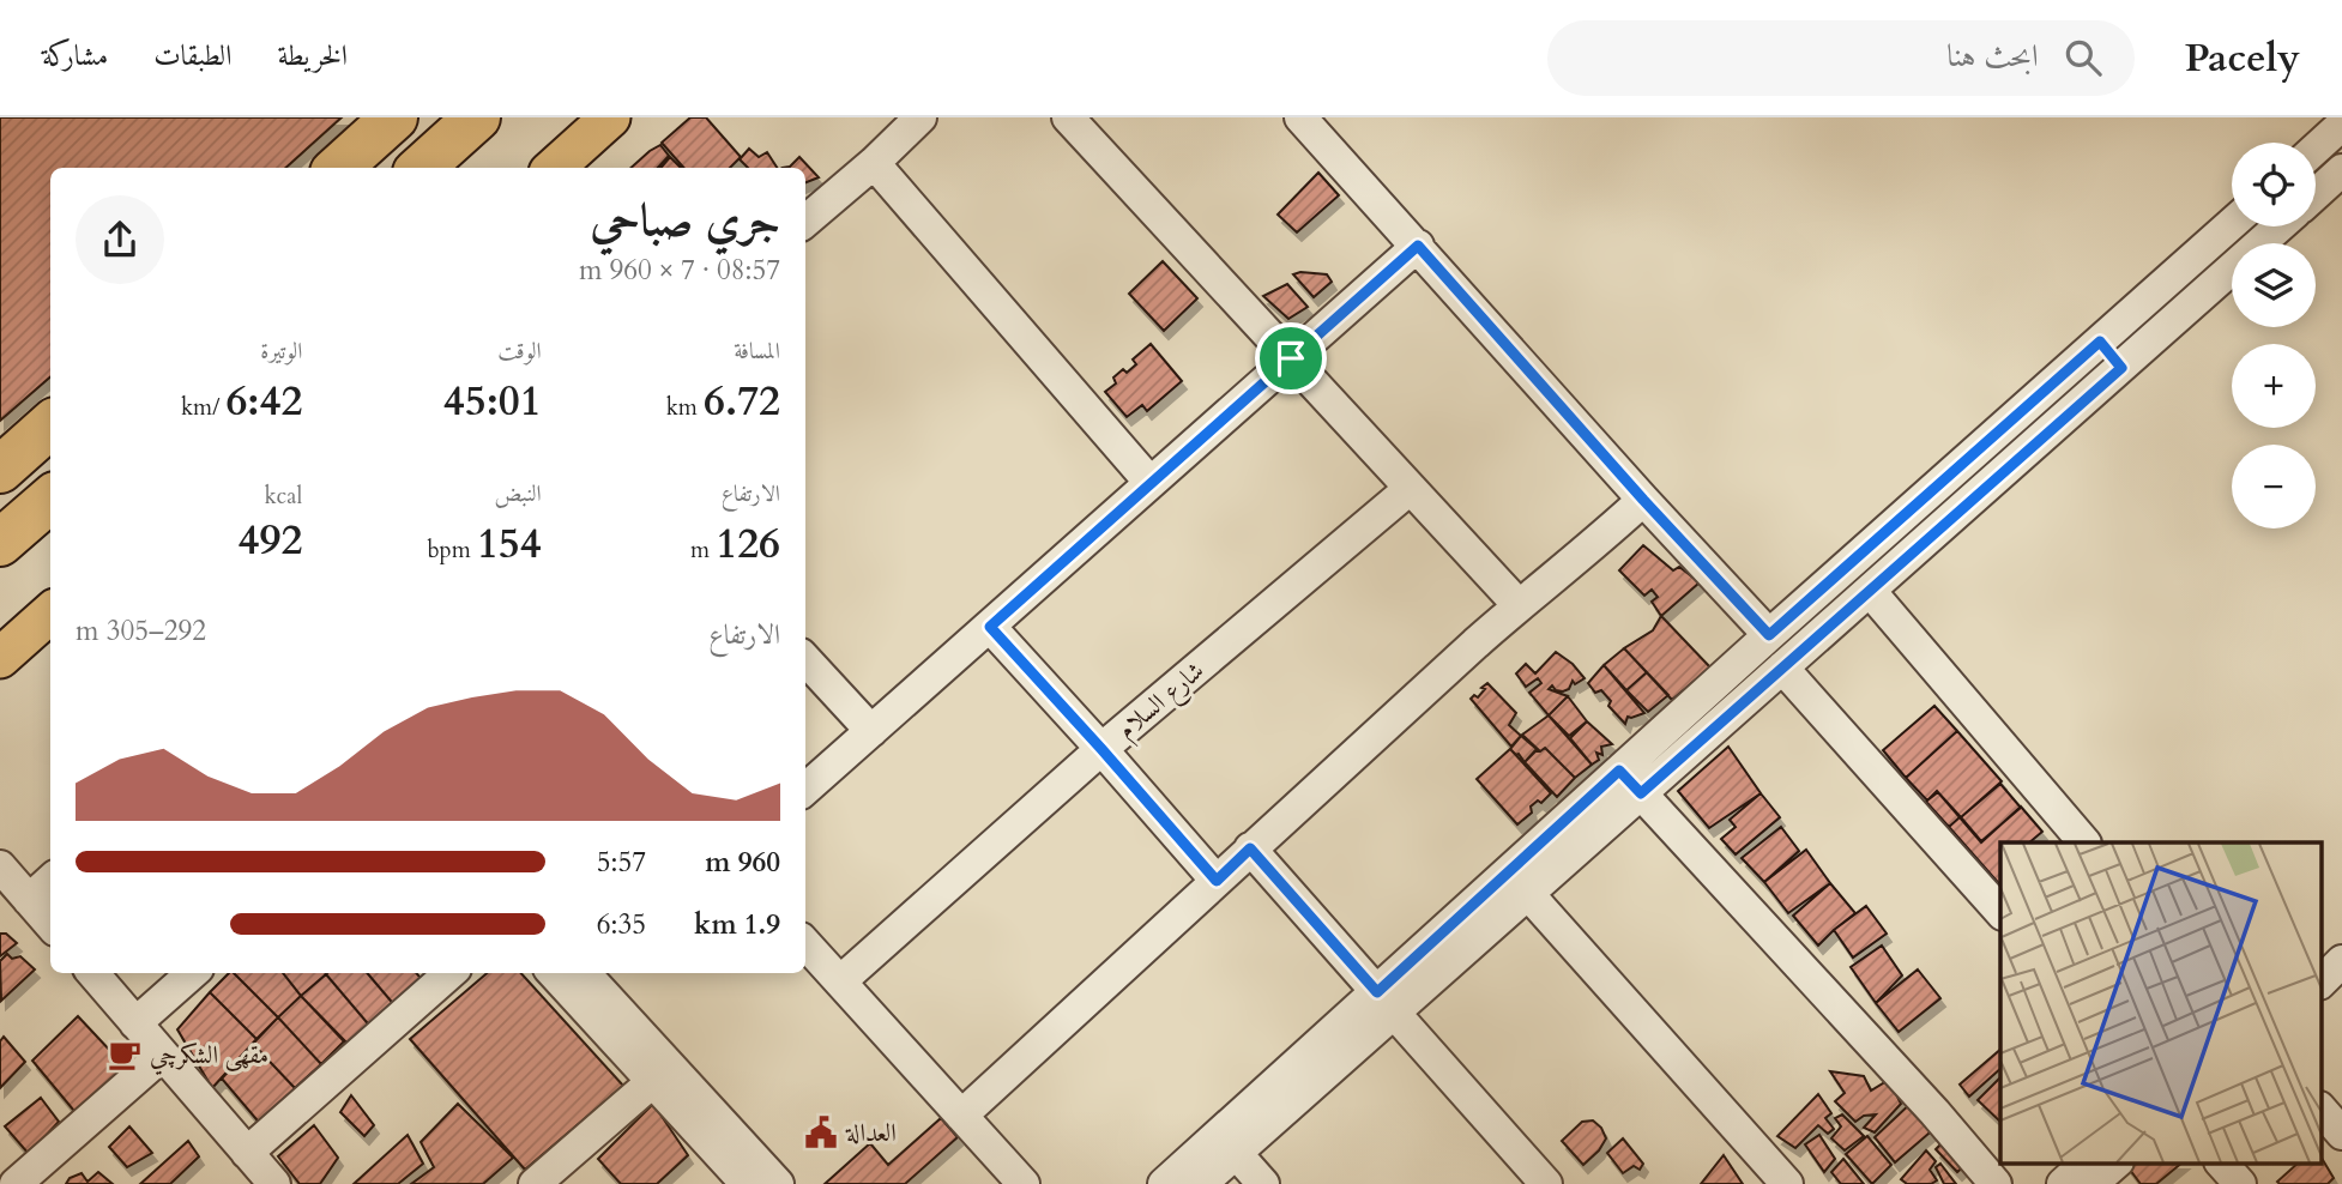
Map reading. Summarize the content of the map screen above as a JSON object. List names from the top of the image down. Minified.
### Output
{"streets":{"street":["شارع السلام"]},"places":{"cafe":["مقهى الشكرچي"],"public building":["العدالة"]},"page":{"header":"Pacely","search":"ابحث هنا","nav":["الخريطة","الطبقات","مشاركة"],"map_buttons":["+","−"],"heading":["جري صباحي","08:57 · 7 × 960 m"],"stats":[["المسافة","6.72 km"],["الوقت","45:01"],["الوتيرة","6:42 /km"],["الارتفاع","126 m"],["النبض","154 bpm"],["kcal","492"]],"chart":["الارتفاع","292–305 m"],"list":[{"name":"960 m","note":"5:57"},{"name":"1.9 km","note":"6:35"}]}}
